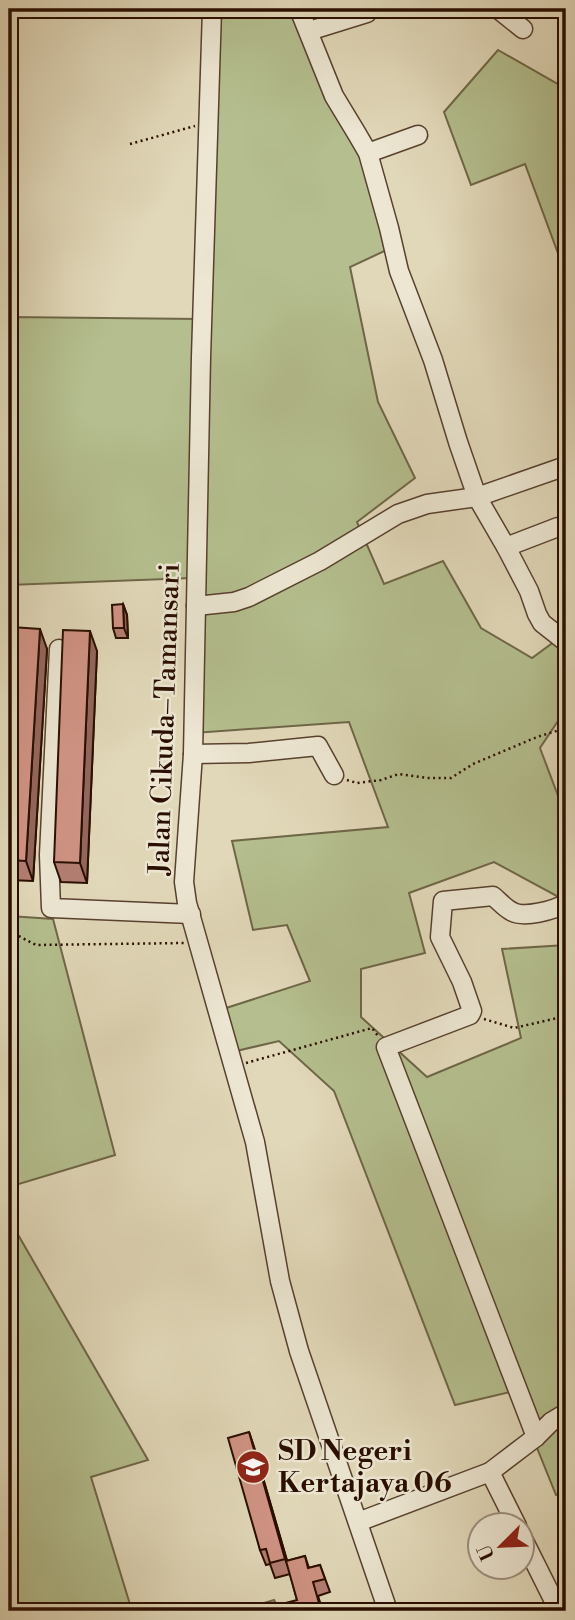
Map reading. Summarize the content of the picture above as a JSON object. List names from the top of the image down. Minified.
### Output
{"streets":{"street":["Jalan Cikuda–Tamansari"]},"places":{"school or university":["SD Negeri Kertajaya 06"]},"north":"bottom left"}
